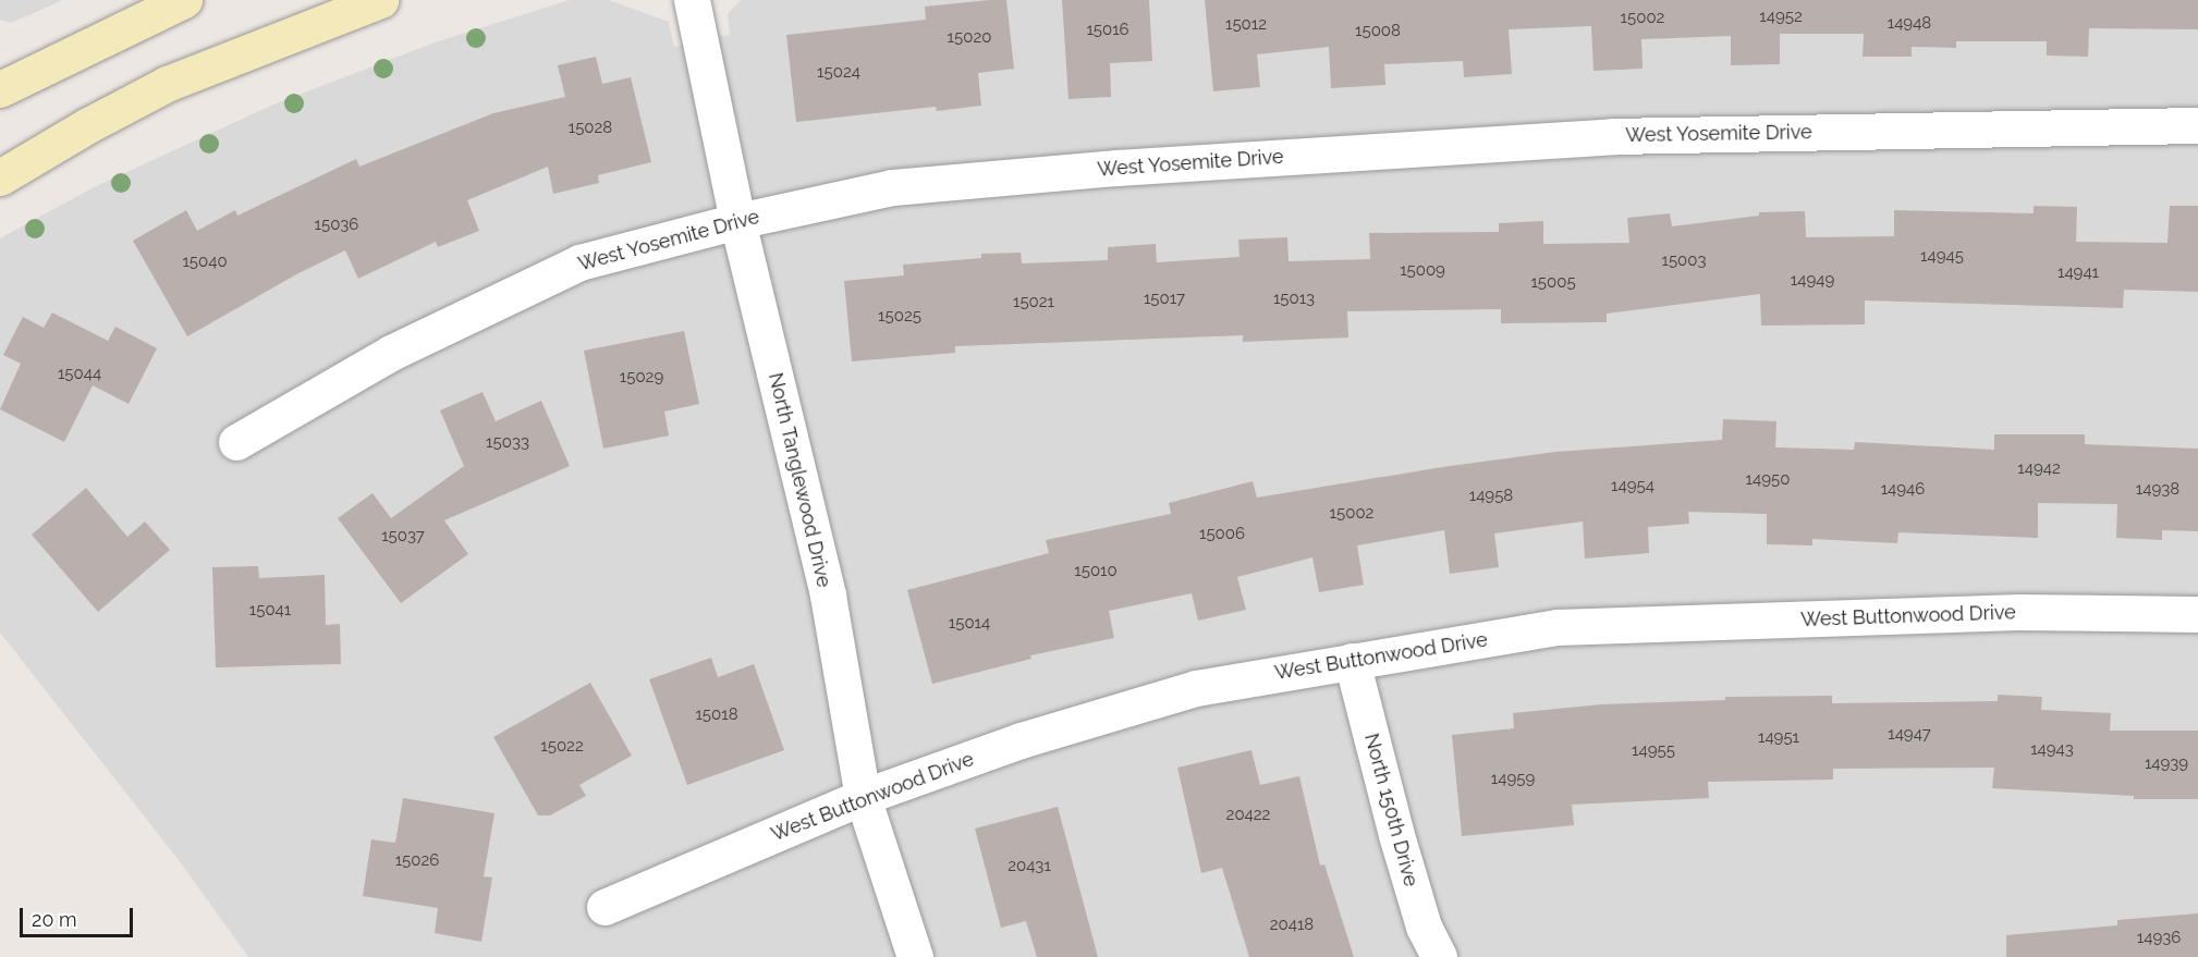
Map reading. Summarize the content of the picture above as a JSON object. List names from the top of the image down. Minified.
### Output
{"streets":{"street":["West Yosemite Drive","North Tanglewood Drive","West Buttonwood Drive","North 150th Drive"]},"crossings":[["West Yosemite Drive","North Tanglewood Drive"],["North Tanglewood Drive","West Buttonwood Drive"],["West Buttonwood Drive","North 150th Drive"]],"house_numbers":["14952","15002","14948","15012","15016","15008","15020","15024","15028","15036","14945","15003","15040","15009","14941","14949","15005","15017","15013","15021","15025","15044","15029","15033","14942","14950","14954","14946","14938","14958","15002","15006","15037","15010","15041","15014","15018","14947","14951","15022","14943","14955","14939","14959","20422","15026","20431","20418","14936"],"scale_bar":"20 m"}
